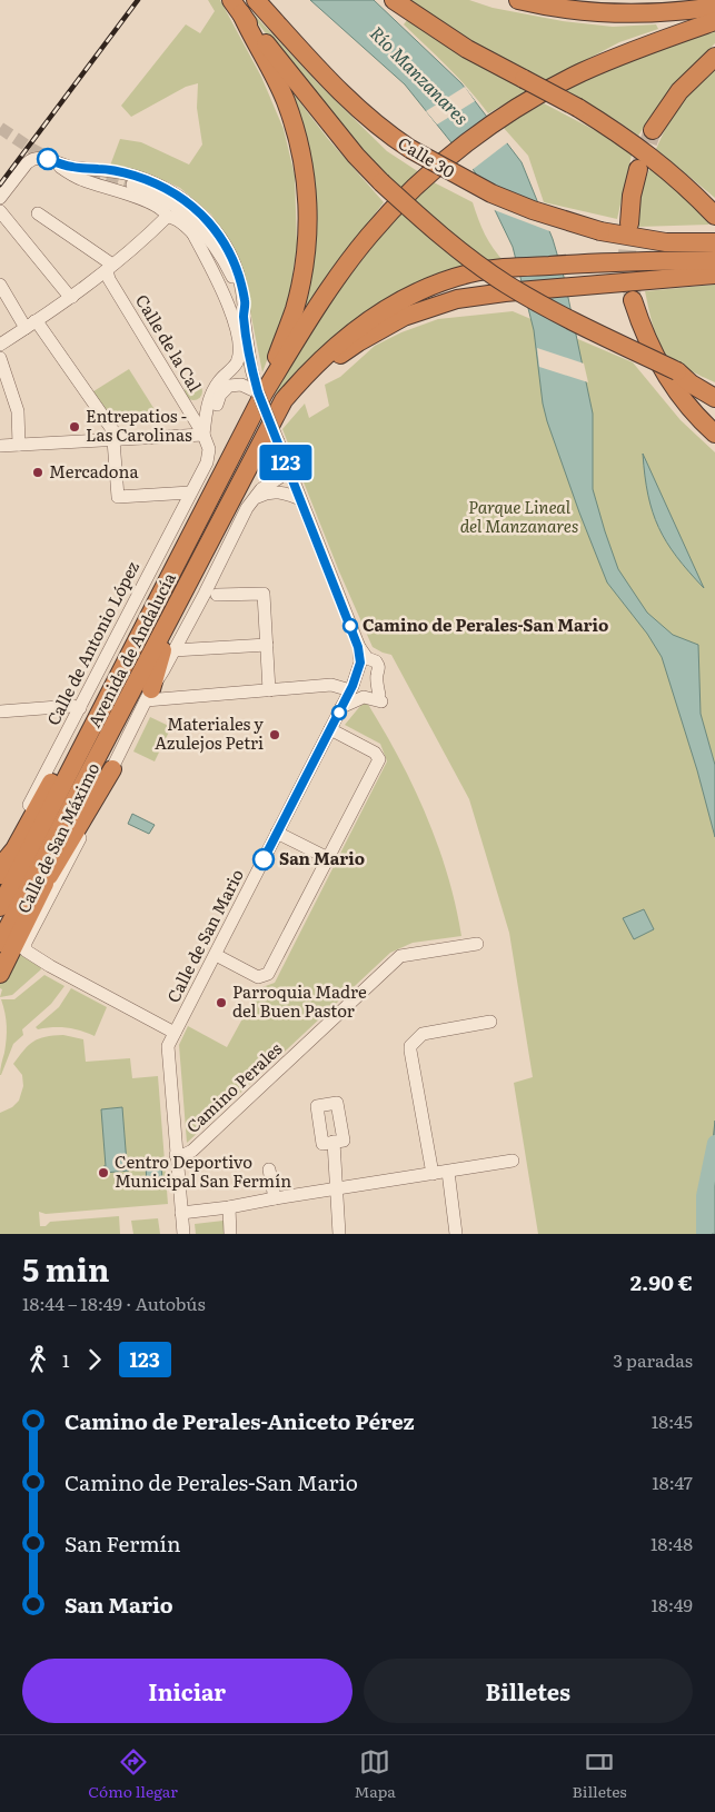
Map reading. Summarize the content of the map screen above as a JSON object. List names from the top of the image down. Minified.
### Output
{"streets":{"highway":["Calle 30","Avenida de Andalucía"],"street":["Calle de la Cal","Calle de Antonio López","Calle de San Máximo","Calle de San Mario","Camino Perales"]},"crossings":[["Calle de la Cal","Calle de Antonio López"],["Calle de San Máximo","Calle de San Mario"],["Calle de San Mario","Camino Perales"]],"water":["Río Manzanares"],"parks":["Parque Lineal del Manzanares"],"places":["Entrepatios - Las Carolinas","Mercadona","Camino de Perales-San Mario","Materiales y Azulejos Petri","San Mario","Parroquia Madre del Buen Pastor","Centro Deportivo Municipal San Fermín"],"lines":["bus line 123"],"page":{"on_map":"123","heading":["5 min","18:44 – 18:49 · Autobús","2.90 €"],"legs":["1","123","3 paradas"],"list":[{"name":"Camino de Perales-Aniceto Pérez","value":"18:45"},{"name":"Camino de Perales-San Mario","value":"18:47"},{"name":"San Fermín","value":"18:48"},{"name":"San Mario","value":"18:49"}],"buttons":["Iniciar","Billetes"],"tabs":["Cómo llegar","Mapa","Billetes"]}}
